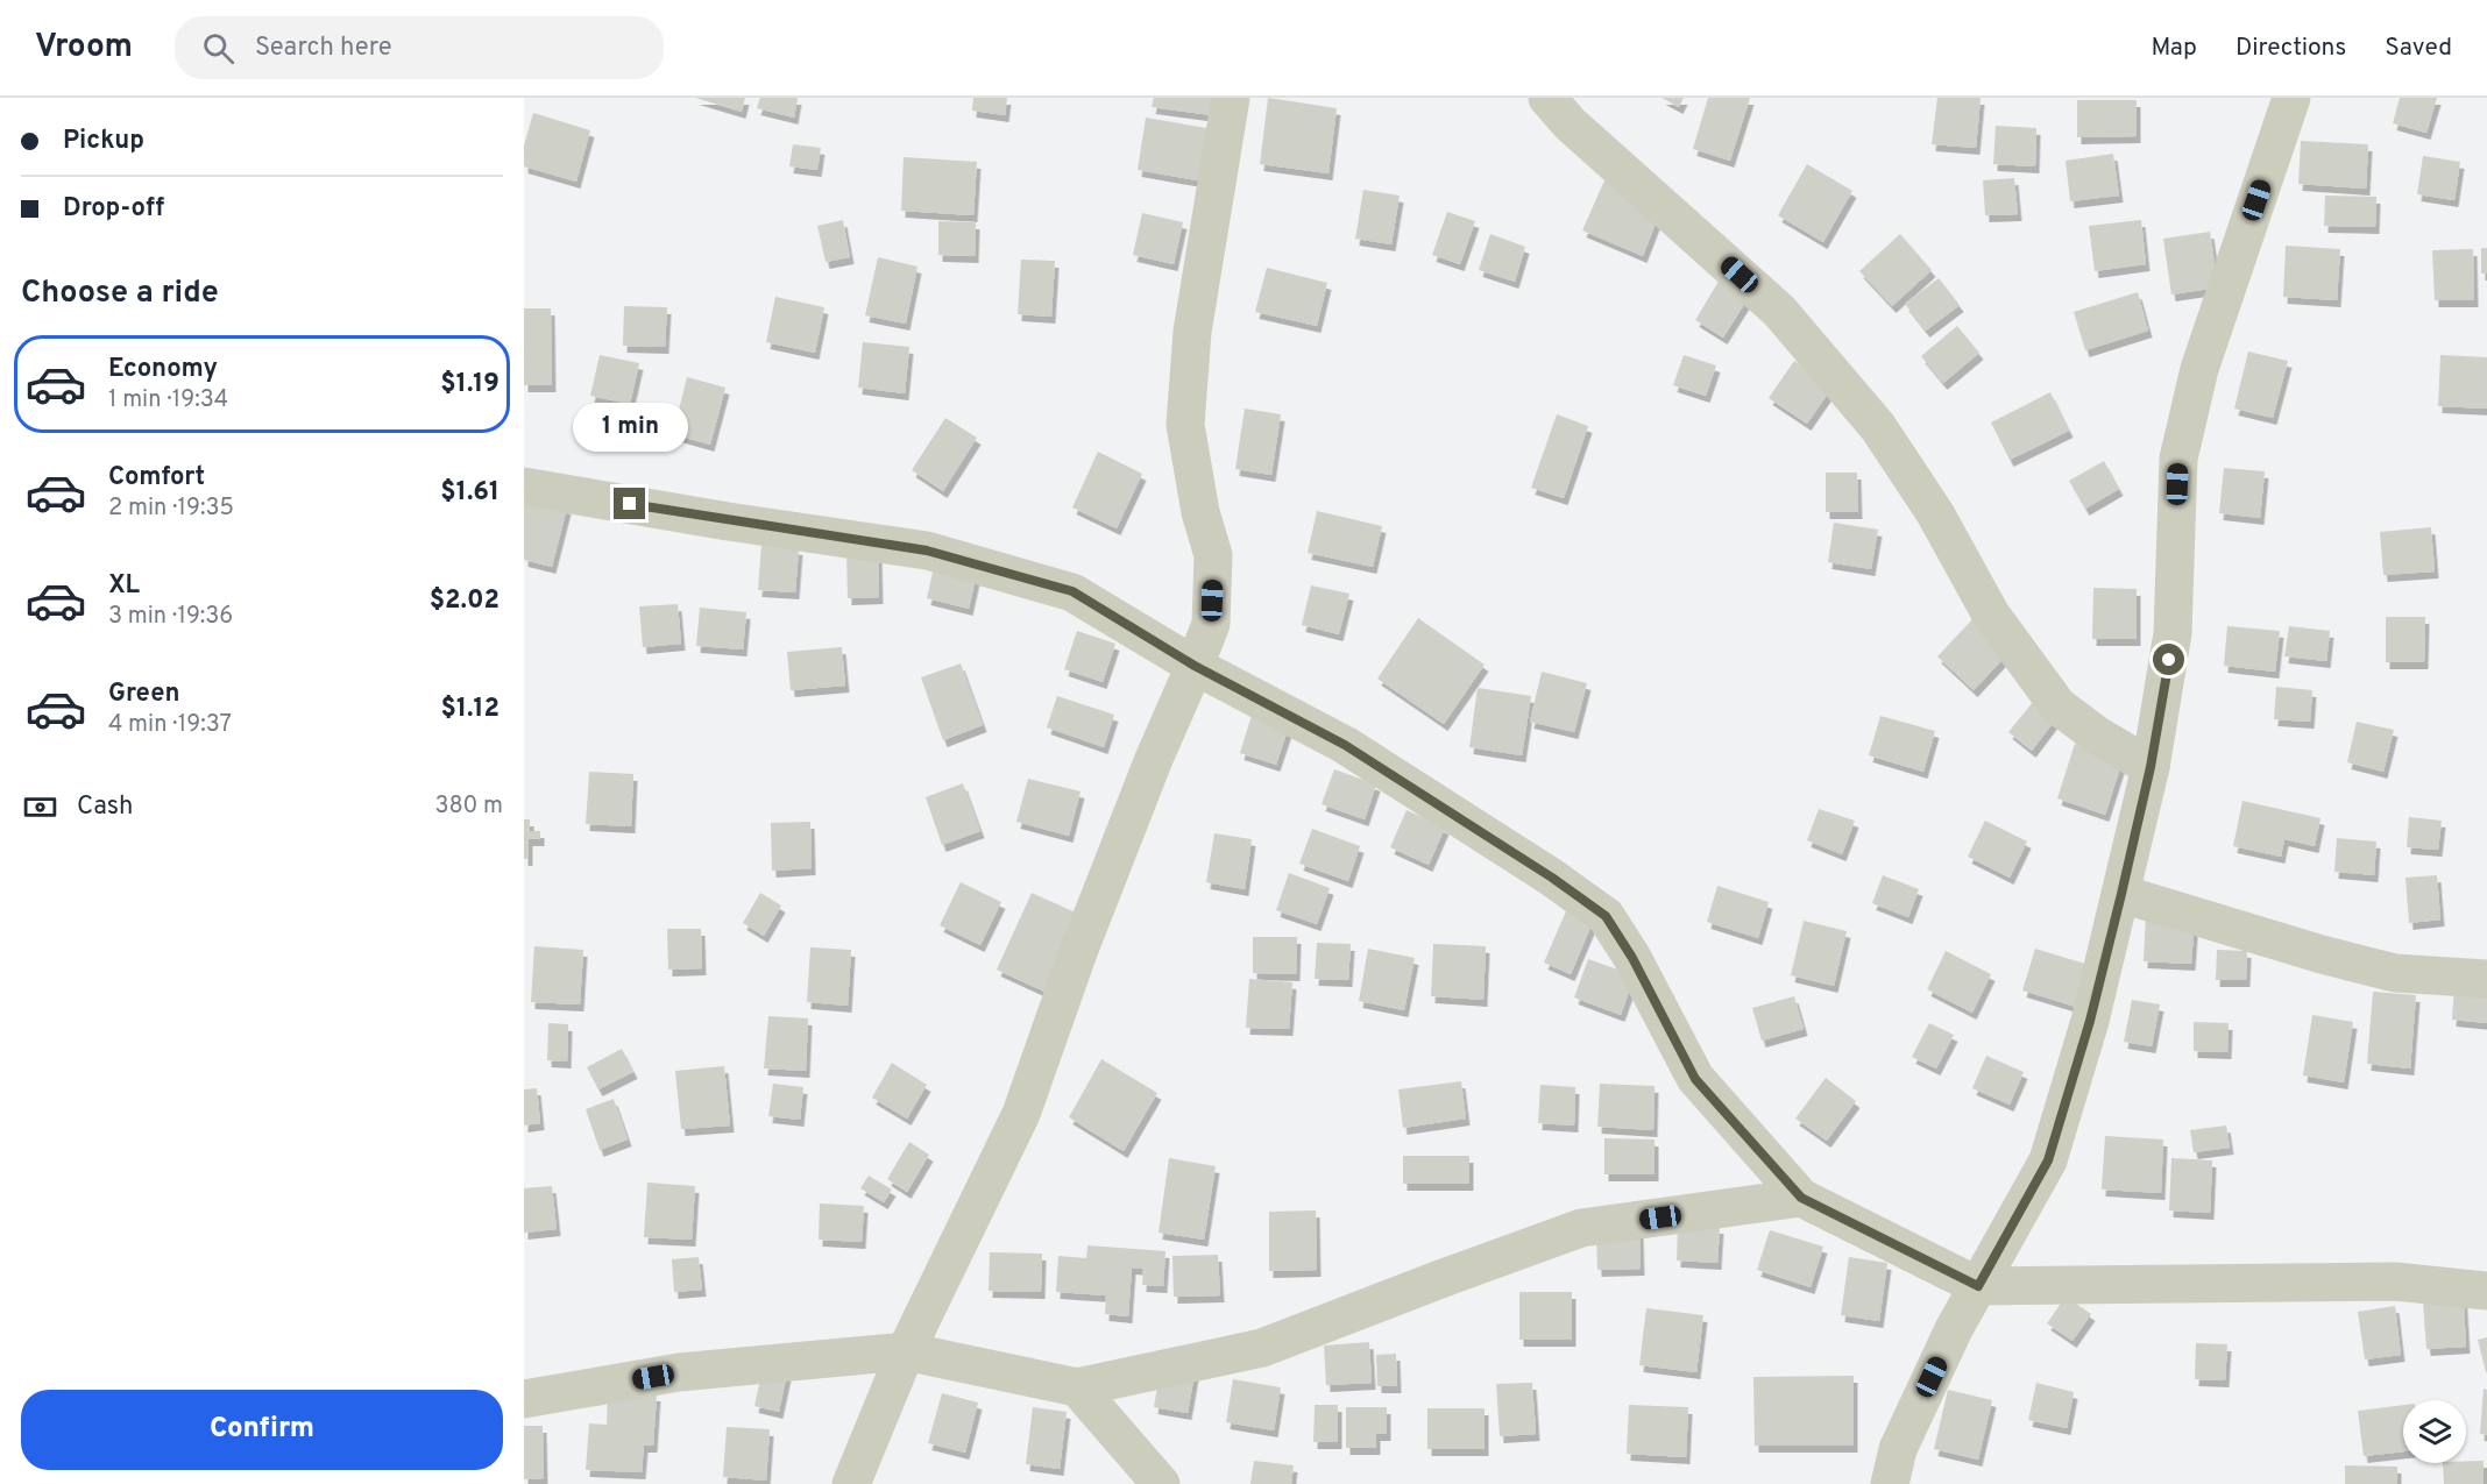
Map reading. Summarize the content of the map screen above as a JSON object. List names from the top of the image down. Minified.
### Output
{"page":{"header":"Vroom","search":"Search here","nav":["Map","Directions","Saved"],"banner":["Pickup","Drop-off"],"heading":"Choose a ride","list":[{"name":"Economy","note":"1 min · 19:34","value":"$1.19"},{"name":"Comfort","note":"2 min · 19:35","value":"$1.61"},{"name":"XL","note":"3 min · 19:36","value":"$2.02"},{"name":"Green","note":"4 min · 19:37","value":"$1.12"}],"bubble":"1 min","pay":["Cash","380 m"],"buttons":"Confirm"}}
